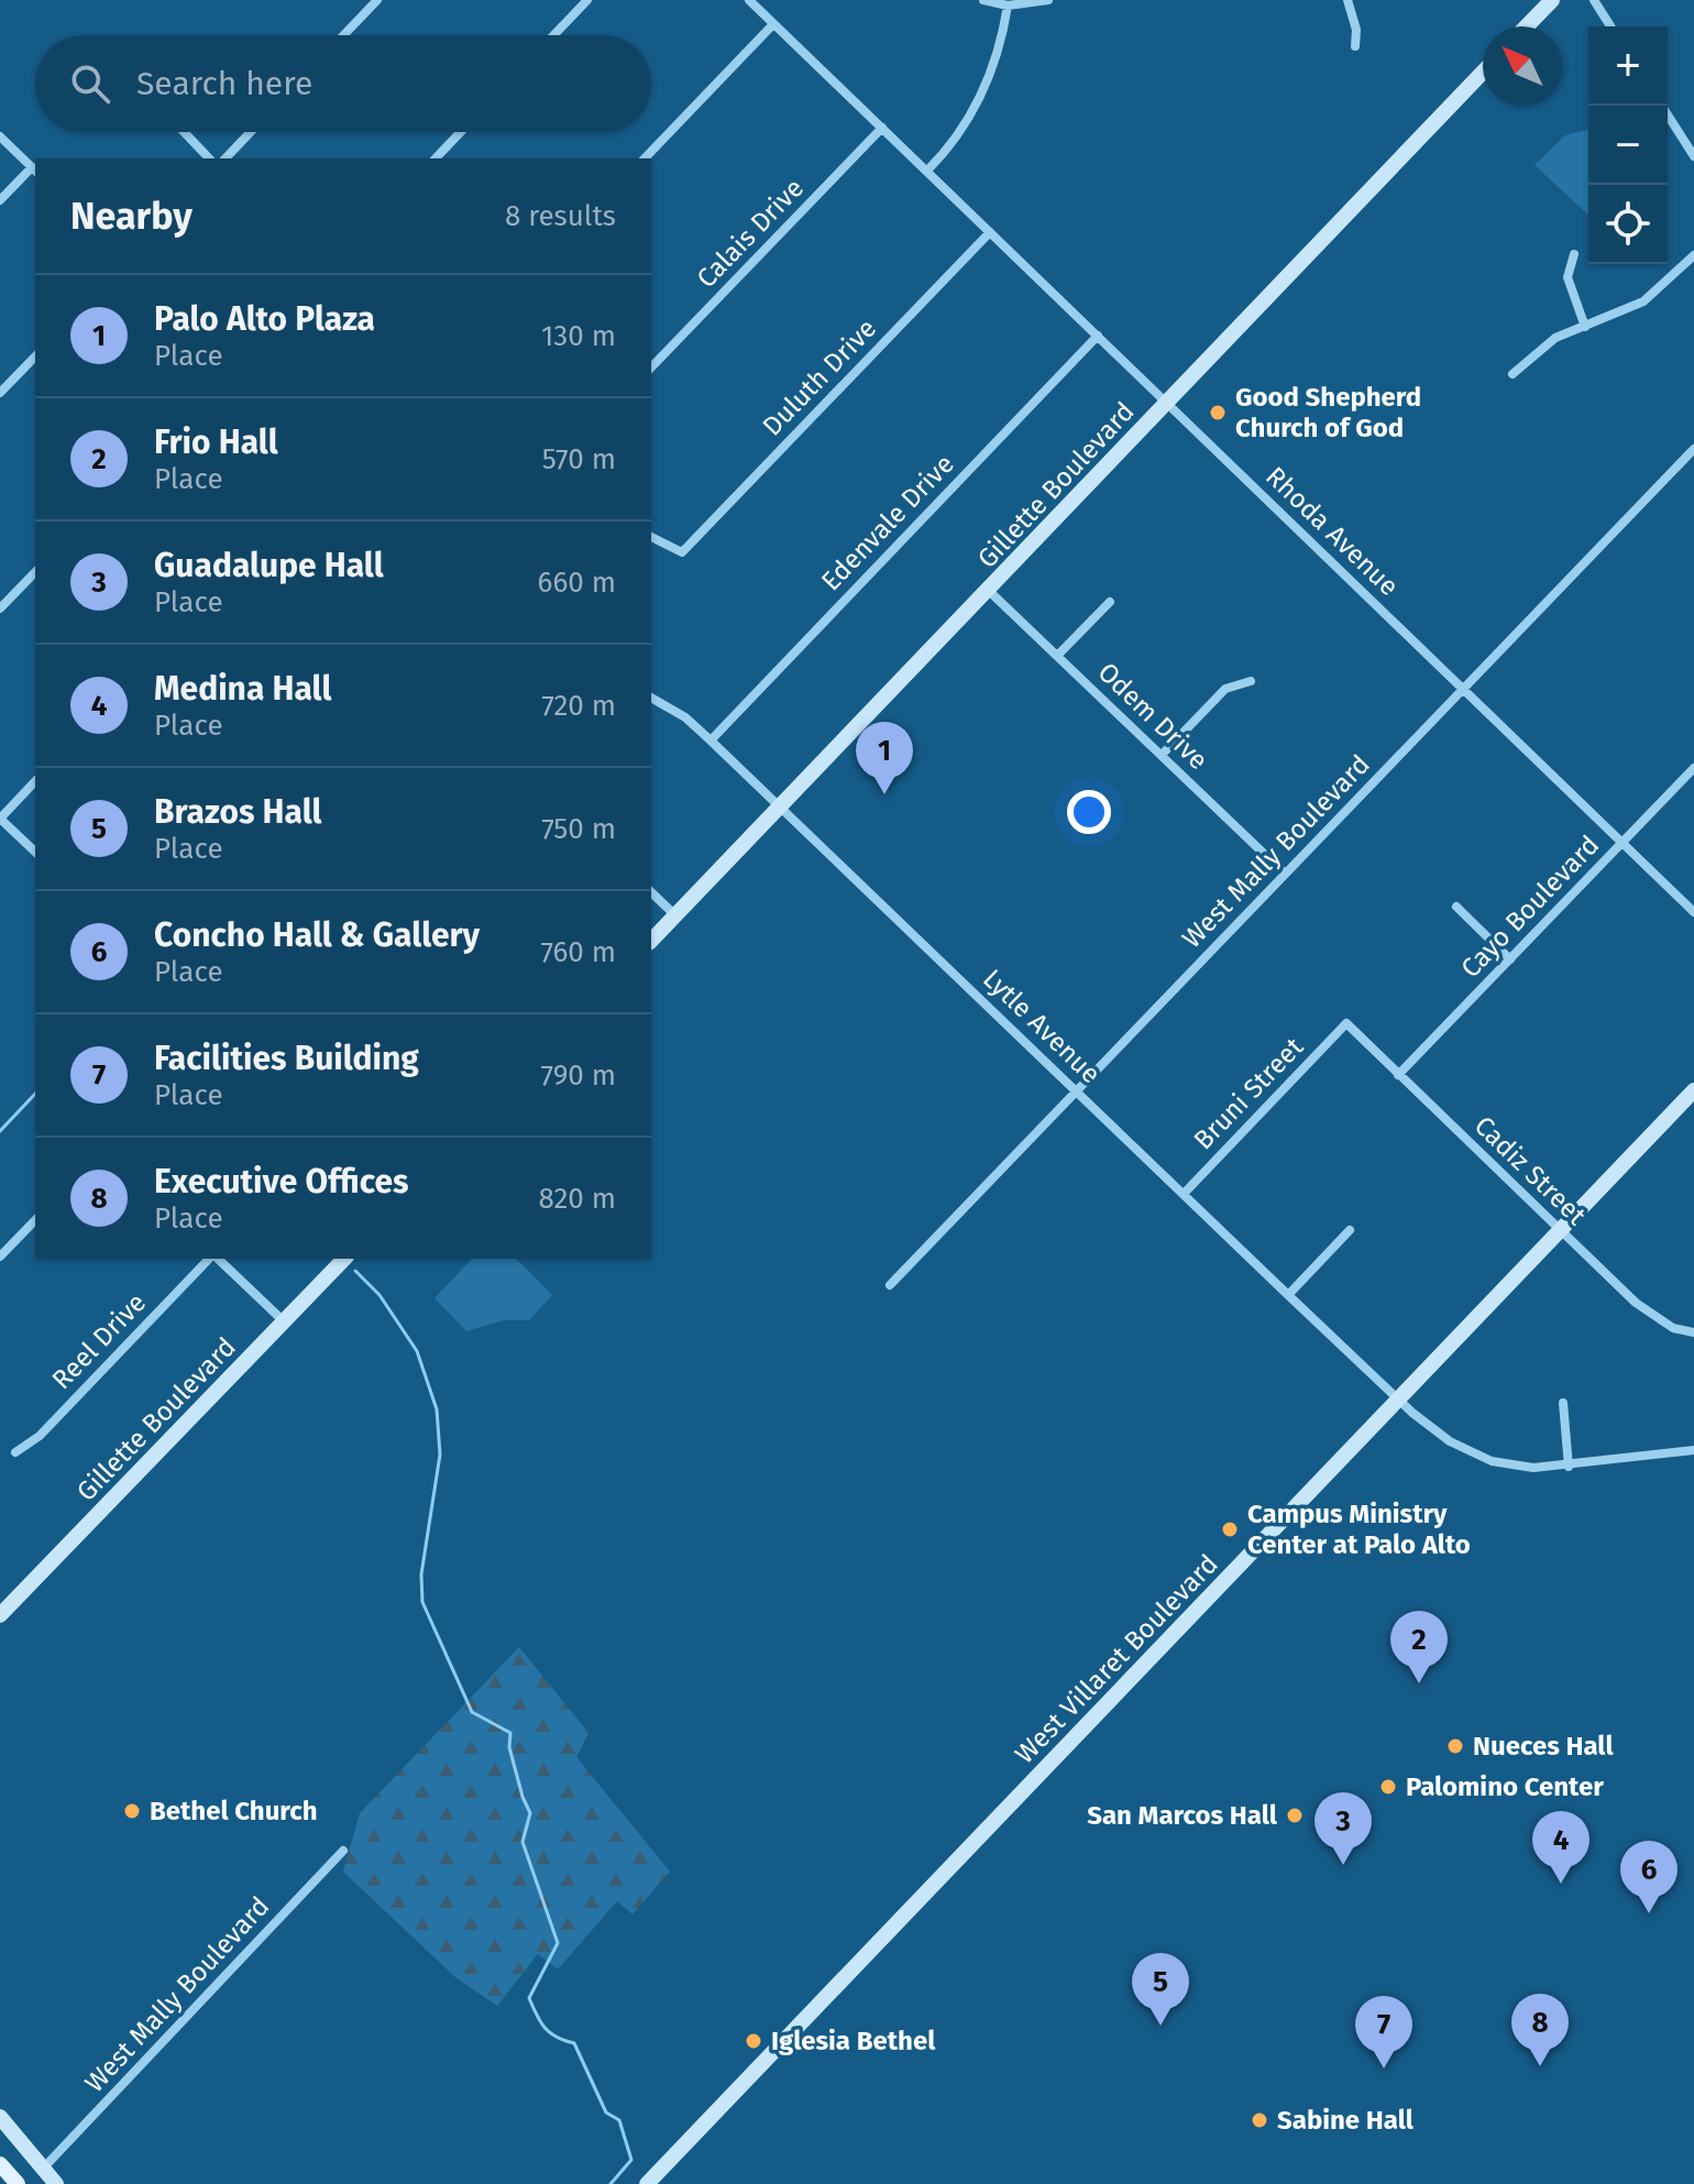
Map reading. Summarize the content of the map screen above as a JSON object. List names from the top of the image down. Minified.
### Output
{"streets":{"main road":["Gillette Boulevard","West Villaret Boulevard"],"street":["Calais Drive","Duluth Drive","Edenvale Drive","Rhoda Avenue","Odem Drive","West Mally Boulevard","Cayo Boulevard","Lytle Avenue","Bruni Street","Cadiz Street","Reel Drive"]},"crossings":[["Calais Drive","Rhoda Avenue"],["Duluth Drive","Rhoda Avenue"],["Gillette Boulevard","Rhoda Avenue"],["Gillette Boulevard","Odem Drive"],["Gillette Boulevard","Lytle Avenue"],["Edenvale Drive","Rhoda Avenue"],["Edenvale Drive","Lytle Avenue"],["Rhoda Avenue","West Mally Boulevard"],["Rhoda Avenue","Cayo Boulevard"],["Odem Drive","West Mally Boulevard"],["West Mally Boulevard","Lytle Avenue"],["Cayo Boulevard","Cadiz Street"],["Lytle Avenue","Bruni Street"],["Lytle Avenue","West Villaret Boulevard"],["Bruni Street","Cadiz Street"],["Cadiz Street","West Villaret Boulevard"]],"places":["Good Shepherd Church of God","Campus Ministry Center at Palo Alto","Nueces Hall","Palomino Center","Bethel Church","San Marcos Hall","Iglesia Bethel","Sabine Hall"],"north":"top left","page":{"map_buttons":["+","−"],"search":"Search here","heading":["Nearby","8 results"],"list":[{"mark":"1","name":"Palo Alto Plaza","note":"Place","value":"130 m"},{"mark":"2","name":"Frio Hall","note":"Place","value":"570 m"},{"mark":"3","name":"Guadalupe Hall","note":"Place","value":"660 m"},{"mark":"4","name":"Medina Hall","note":"Place","value":"720 m"},{"mark":"5","name":"Brazos Hall","note":"Place","value":"750 m"},{"mark":"6","name":"Concho Hall & Gallery","note":"Place","value":"760 m"},{"mark":"7","name":"Facilities Building","note":"Place","value":"790 m"},{"mark":"8","name":"Executive Offices","note":"Place","value":"820 m"}],"pins":["1","2","3","4","6","5","8","7"]}}
